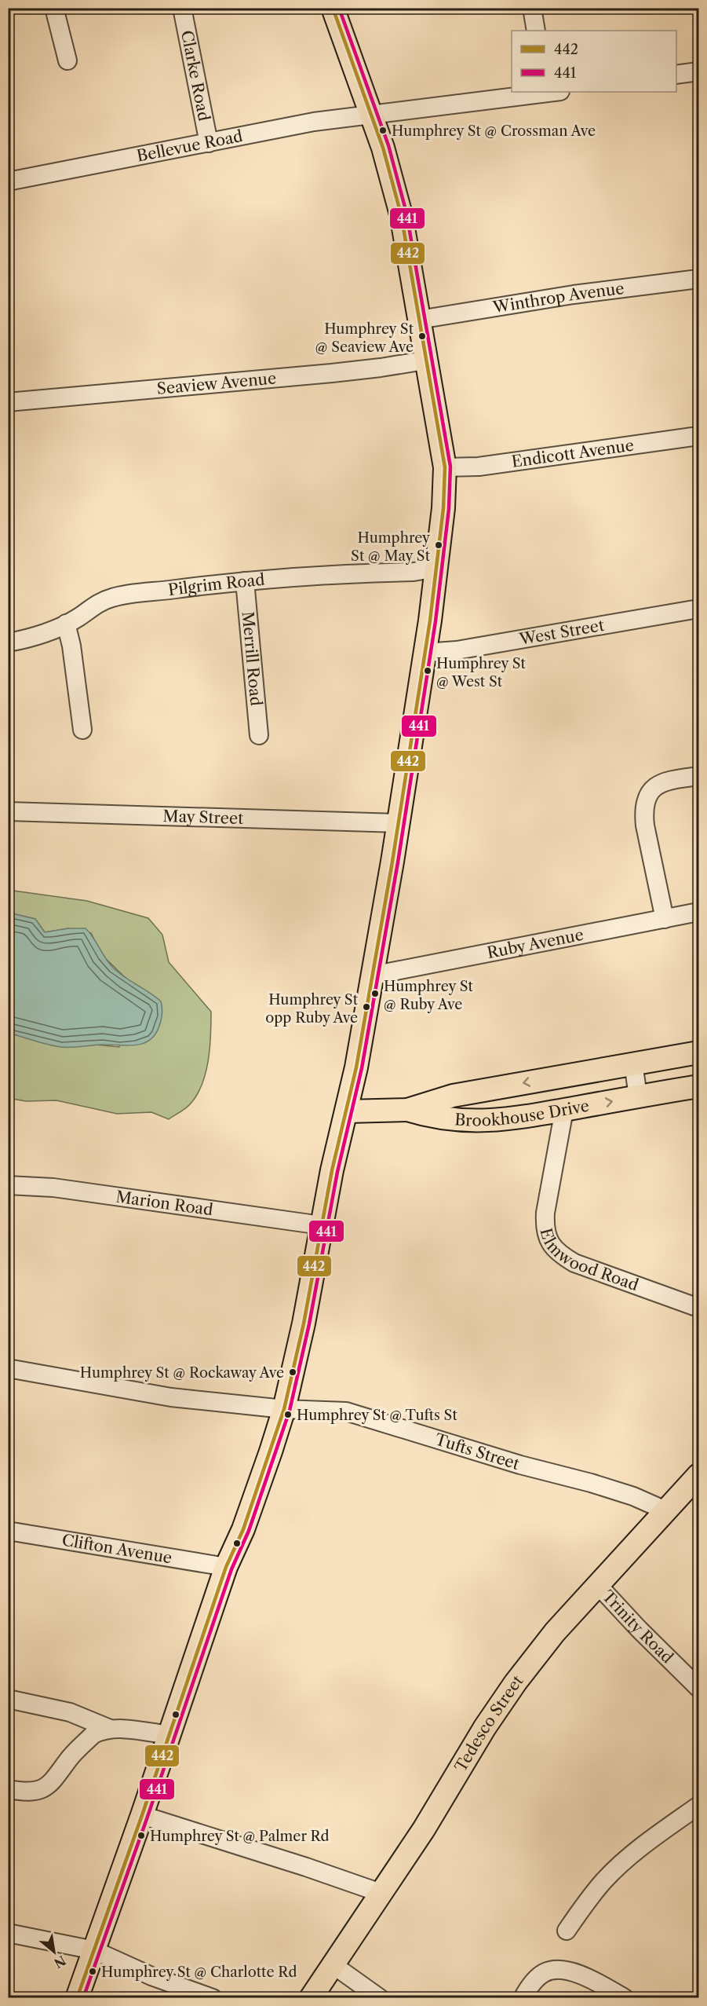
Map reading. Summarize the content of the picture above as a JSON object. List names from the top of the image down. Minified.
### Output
{"streets":{"main road":["Brookhouse Drive","Tedesco Street"],"street":["Clarke Road","Bellevue Road","Winthrop Avenue","Seaview Avenue","Endicott Avenue","Pilgrim Road","West Street","Merrill Road","May Street","Ruby Avenue","Marion Road","Elmwood Road","Tufts Street","Clifton Avenue","Trinity Road"]},"crossings":[["Clarke Road","Bellevue Road"],["Pilgrim Road","Merrill Road"],["Brookhouse Drive","Elmwood Road"],["Tufts Street","Tedesco Street"],["Trinity Road","Tedesco Street"]],"places":["Humphrey St @ Crossman Ave","Humphrey St @ Seaview Ave","Humphrey St @ May St","Humphrey St @ West St","Humphrey St @ Ruby Ave","Humphrey St opp Ruby Ave","Humphrey St @ Rockaway Ave","Humphrey St @ Tufts St","Humphrey St @ Palmer Rd","Humphrey St @ Charlotte Rd"],"lines":["transit line 442","transit line 441"],"legend":["442","441"],"north":"bottom right"}
